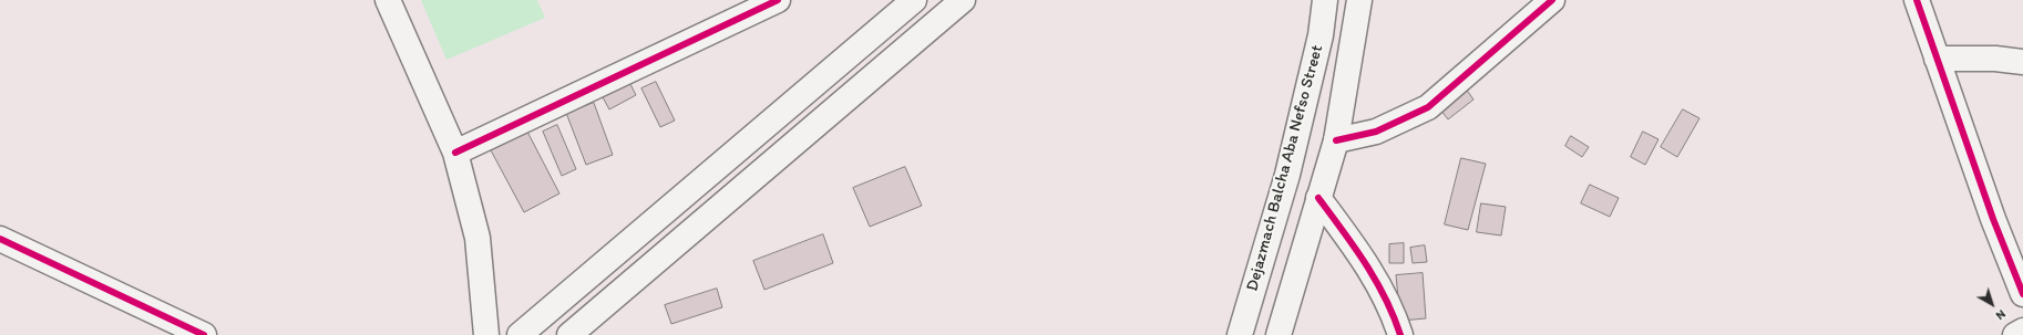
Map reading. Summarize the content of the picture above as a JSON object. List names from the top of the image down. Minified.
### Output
{"streets":{"street":["Dejazmach Balcha Aba Nefso Street"]},"north":"bottom right"}
